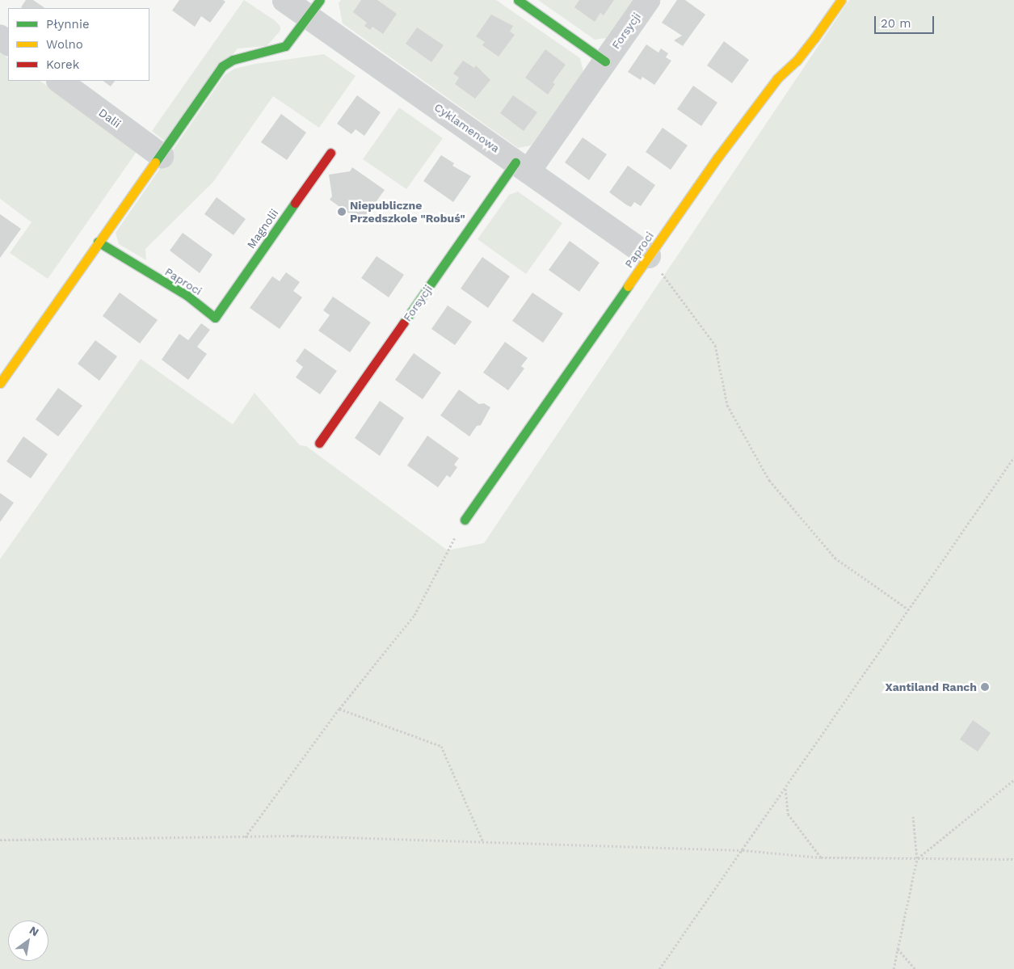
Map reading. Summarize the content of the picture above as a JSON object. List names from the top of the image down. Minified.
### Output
{"streets":{"street":["Forsycji","Dalii","Cyklamenowa","Magnolii","Paproci"]},"crossings":[["Forsycji","Cyklamenowa"],["Cyklamenowa","Paproci"],["Magnolii","Paproci"]],"places":["Niepubliczne Przedszkole \"Robuś\"","Xantiland Ranch"],"legend":["Płynnie","Wolno","Korek"],"scale_bar":"20 m","north":"top right"}
